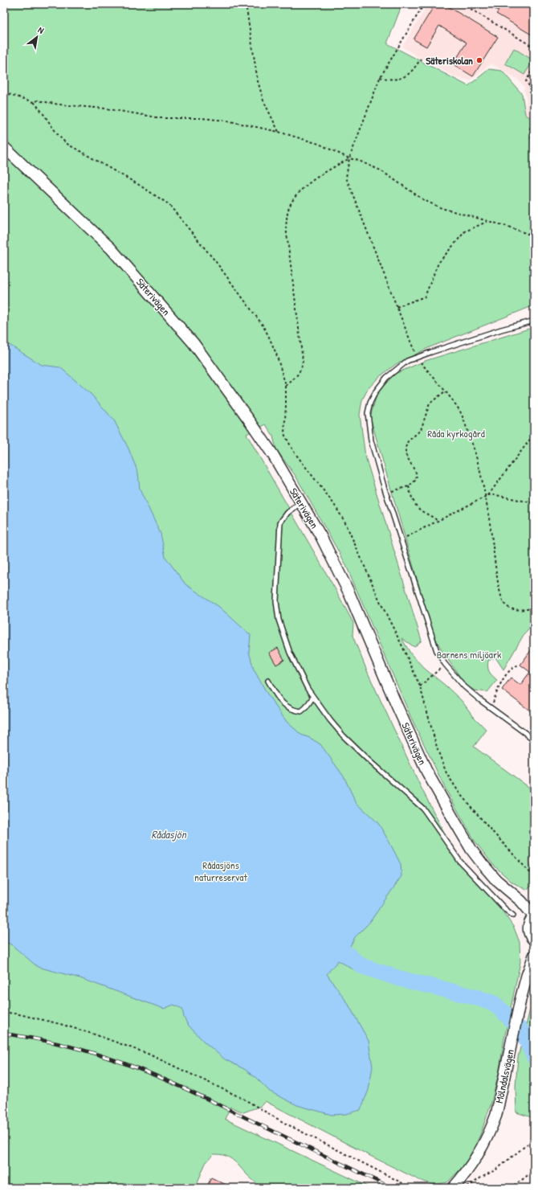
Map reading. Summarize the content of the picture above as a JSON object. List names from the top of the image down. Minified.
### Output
{"streets":{"street":["Säterivägen","Mölndalsvägen"]},"water":["Rådasjön"],"parks":["Råda kyrkogård","Barnens miljöark","Rådasjöns naturreservat"],"places":["Säteriskolan"],"north":"top right"}
